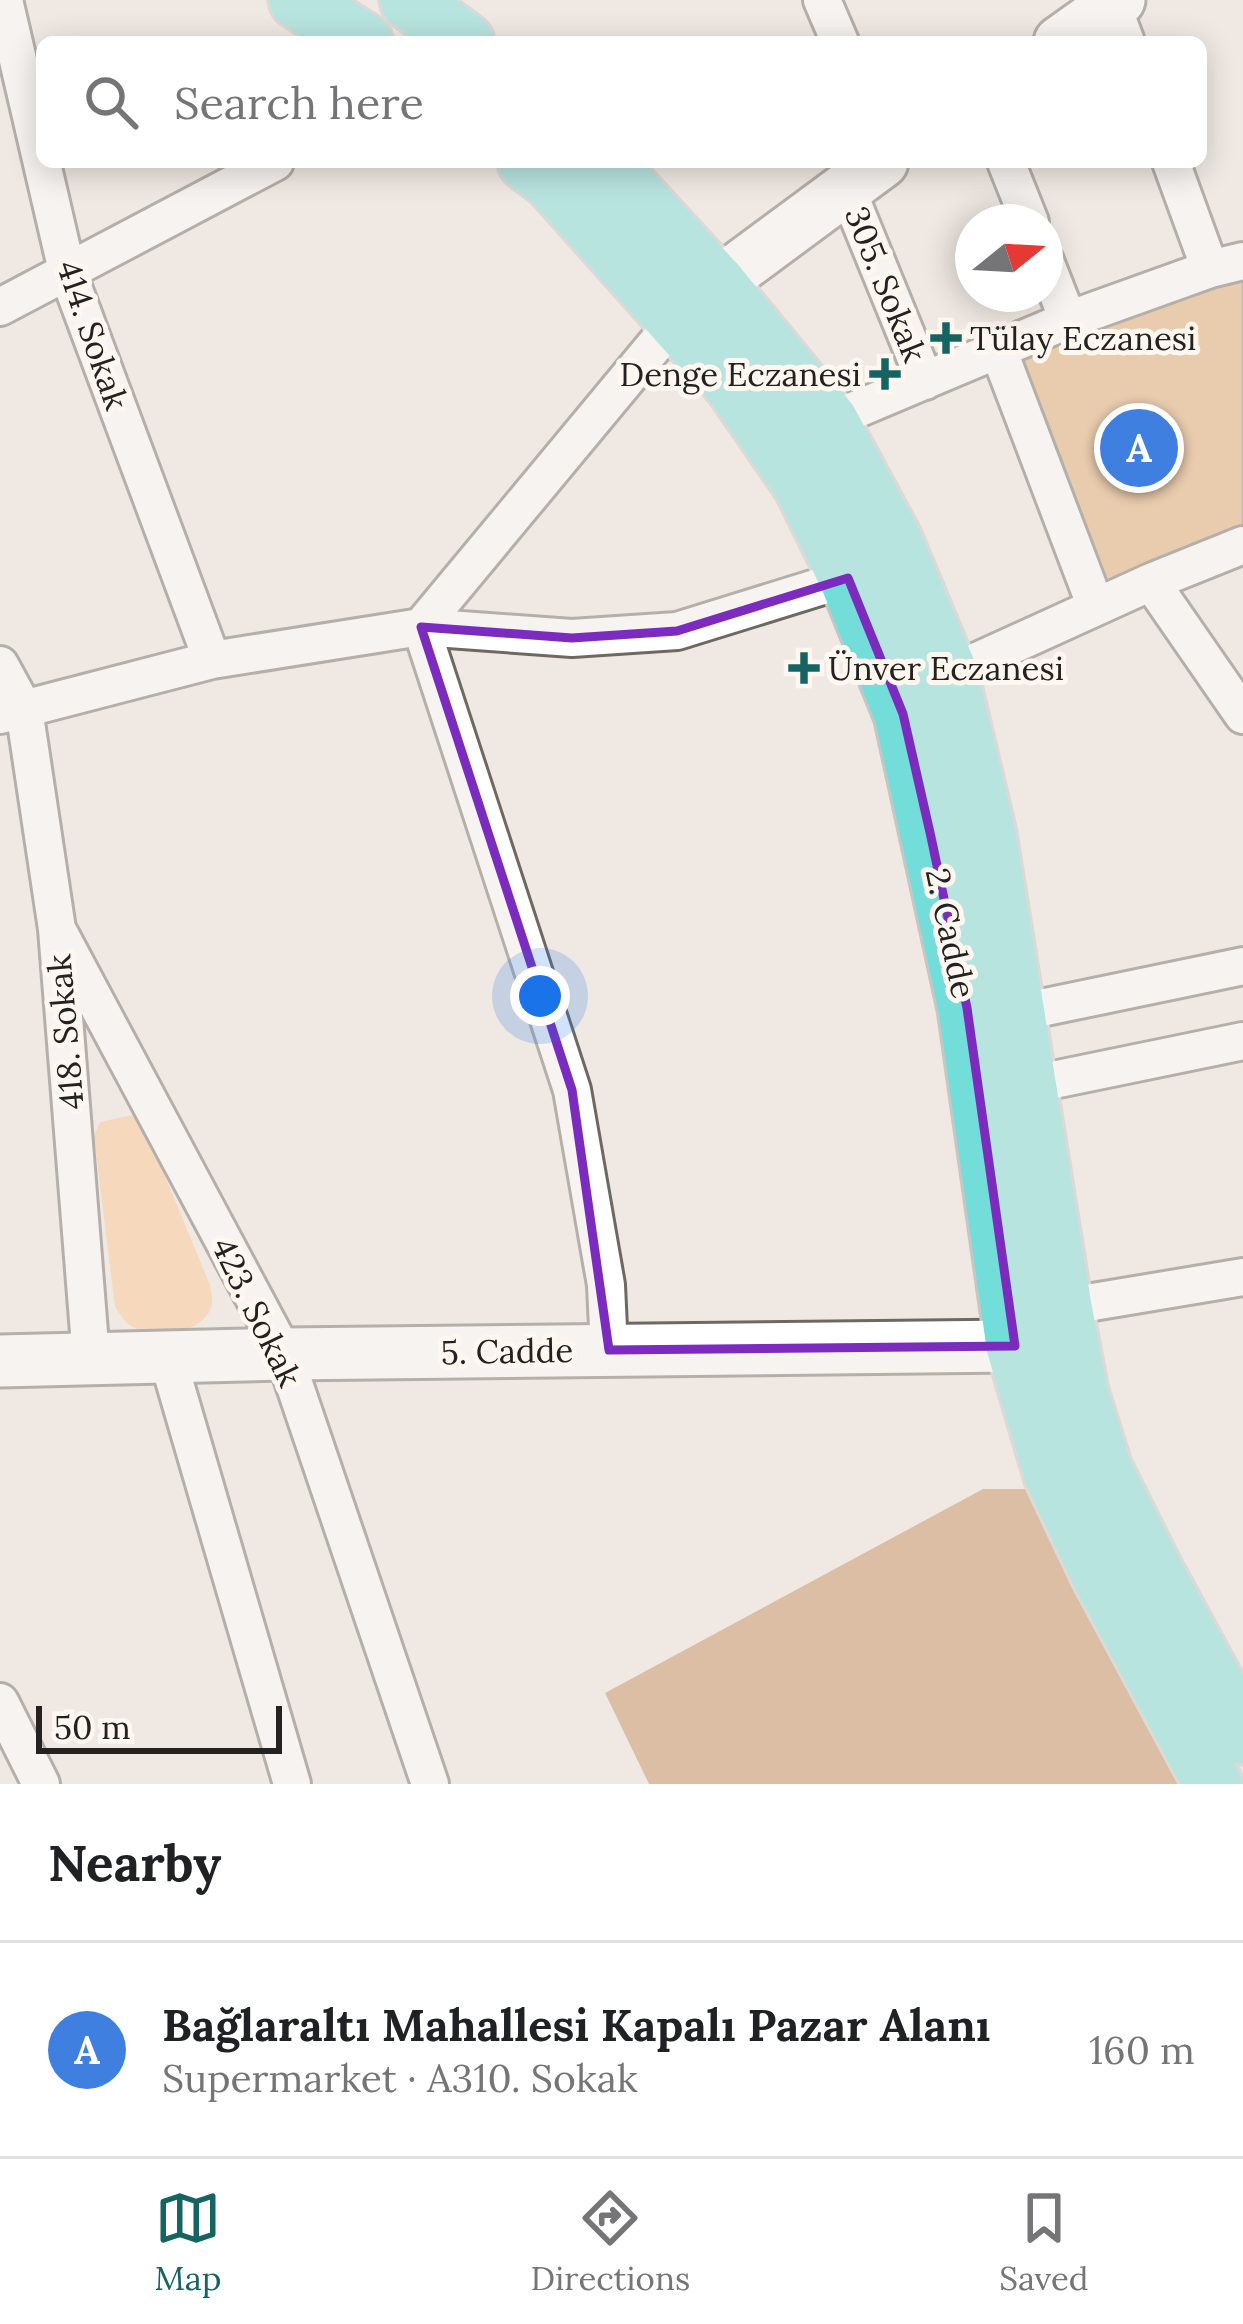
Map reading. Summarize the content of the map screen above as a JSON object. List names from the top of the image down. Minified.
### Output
{"streets":{"main road":["2. Cadde","5. Cadde"],"street":["305. Sokak","414. Sokak","418. Sokak","423. Sokak"]},"crossings":[["2. Cadde","5. Cadde"],["418. Sokak","423. Sokak"],["418. Sokak","5. Cadde"],["423. Sokak","5. Cadde"]],"places":{"health":["Tülay Eczanesi","Denge Eczanesi","Ünver Eczanesi"]},"scale_bar":"50 m","north":"right","page":{"search":"Search here","pins":"A","scale":"50 m","heading":"Nearby","list":[{"mark":"A","name":"Bağlaraltı Mahallesi Kapalı Pazar Alanı","note":"Supermarket · A310. Sokak","value":"160 m"}],"nav":["Map","Directions","Saved"]}}
